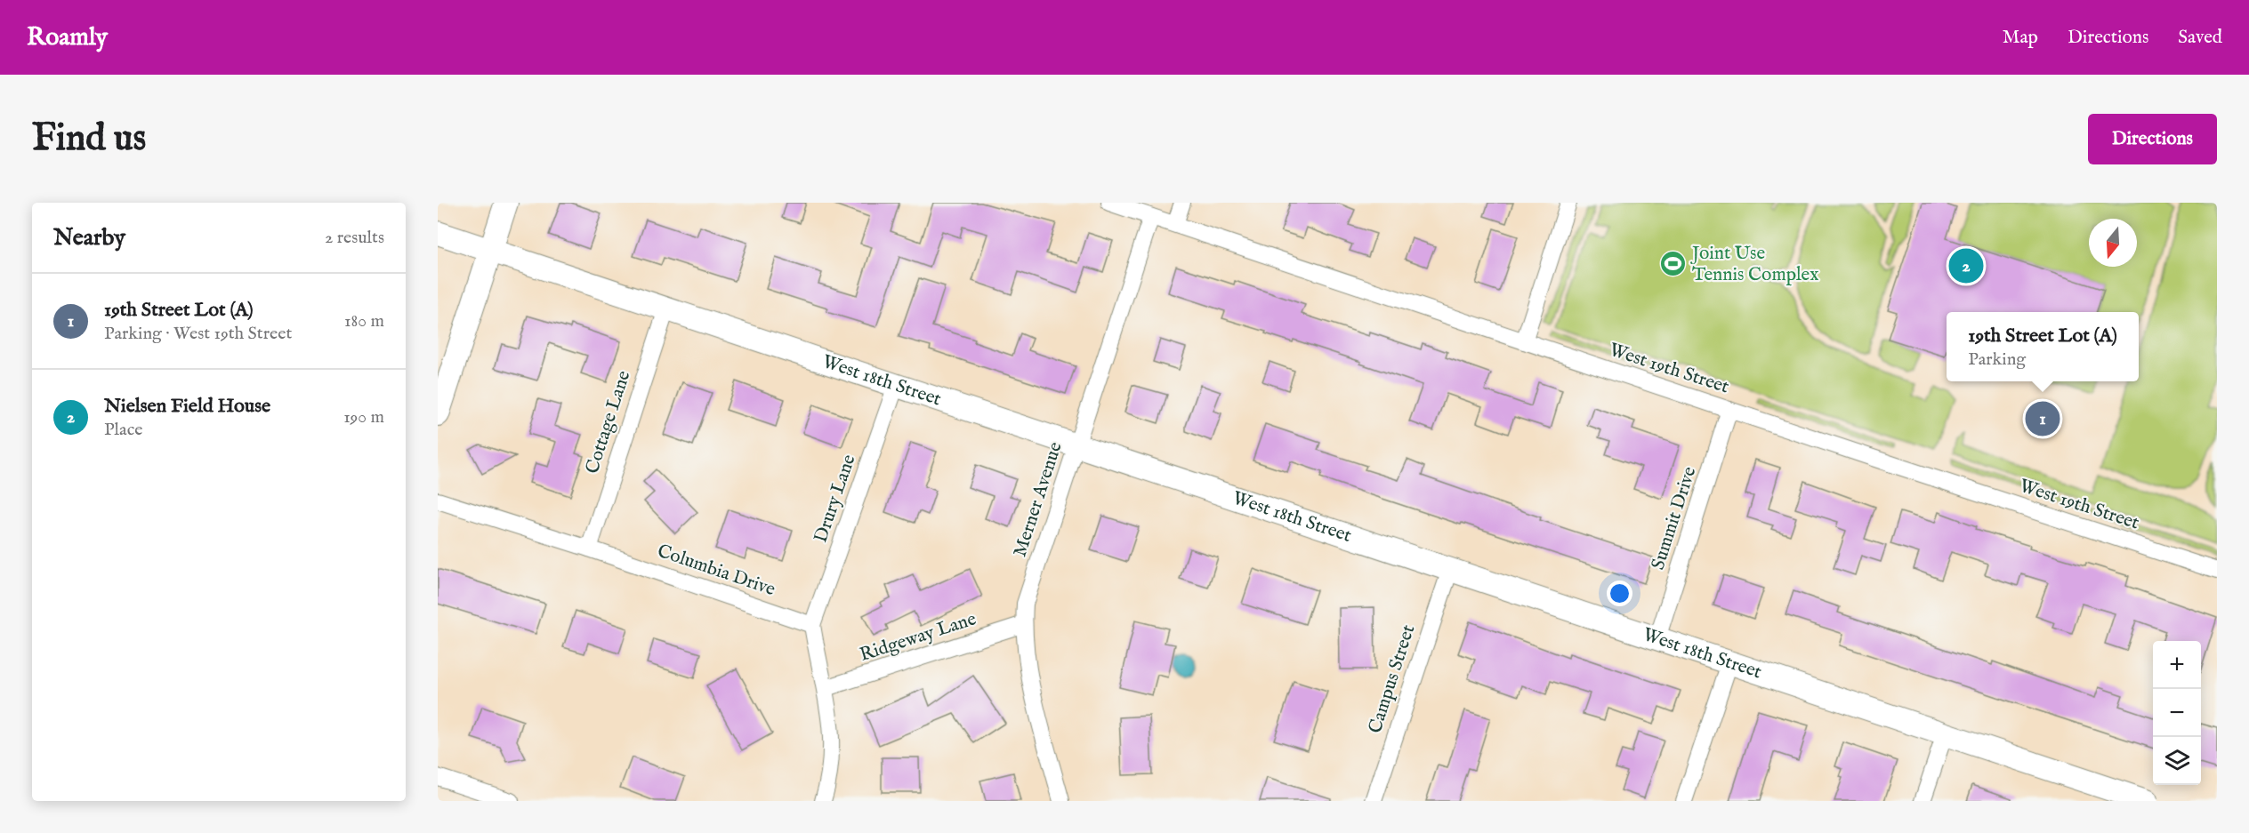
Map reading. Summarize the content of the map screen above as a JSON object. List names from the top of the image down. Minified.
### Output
{"streets":{"main road":["West 18th Street"],"street":["West 19th Street","Cottage Lane","Drury Lane","Merner Avenue","Summit Drive","Columbia Drive","Ridgeway Lane","Campus Street"]},"crossings":[["West 19th Street","Merner Avenue"],["West 19th Street","Summit Drive"],["West 18th Street","Cottage Lane"],["West 18th Street","Drury Lane"],["West 18th Street","Merner Avenue"],["West 18th Street","Summit Drive"],["West 18th Street","Campus Street"],["Cottage Lane","Columbia Drive"],["Drury Lane","Columbia Drive"],["Merner Avenue","Ridgeway Lane"]],"places":{"sports":["Joint Use Tennis Complex"]},"north":"bottom","page":{"header":"Roamly","nav":["Map","Directions","Saved"],"buttons":"Directions","title":"Find us","heading":["Nearby","2 results"],"pins":["2","1"],"list":[{"mark":"1","name":"19th Street Lot (A)","note":"Parking · West 19th Street","value":"180 m"},{"mark":"2","name":"Nielsen Field House","note":"Place","value":"190 m"}],"popup":["19th Street Lot (A)","Parking"],"map_buttons":["+","−"]}}
